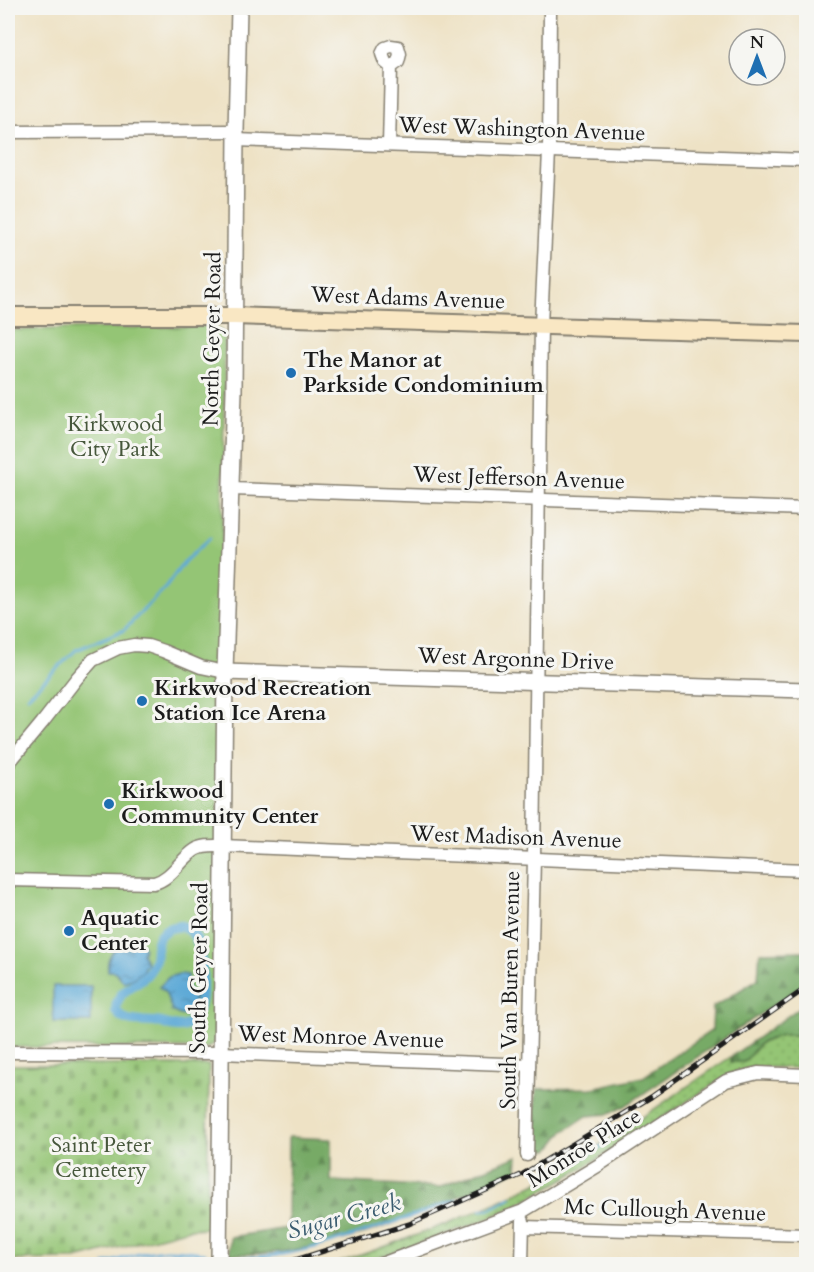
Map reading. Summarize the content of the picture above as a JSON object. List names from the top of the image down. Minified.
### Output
{"streets":{"main road":["West Adams Avenue"],"street":["West Washington Avenue","North Geyer Road","West Jefferson Avenue","West Argonne Drive","West Madison Avenue","South Geyer Road","South Van Buren Avenue","West Monroe Avenue","Monroe Place","Mc Cullough Avenue"]},"crossings":[["West Washington Avenue","North Geyer Road"],["West Washington Avenue","South Van Buren Avenue"],["West Adams Avenue","North Geyer Road"],["West Adams Avenue","South Van Buren Avenue"],["North Geyer Road","West Jefferson Avenue"],["North Geyer Road","West Argonne Drive"],["North Geyer Road","South Geyer Road"],["West Jefferson Avenue","South Van Buren Avenue"],["West Argonne Drive","South Geyer Road"],["West Argonne Drive","South Van Buren Avenue"],["West Madison Avenue","South Geyer Road"],["West Madison Avenue","South Van Buren Avenue"],["South Geyer Road","West Monroe Avenue"],["South Van Buren Avenue","West Monroe Avenue"]],"water":["Sugar Creek"],"parks":["Kirkwood City Park","Saint Peter Cemetery"],"places":["The Manor at Parkside Condominium","Kirkwood Recreation Station Ice Arena","Kirkwood Community Center","Aquatic Center"],"north":"top"}
